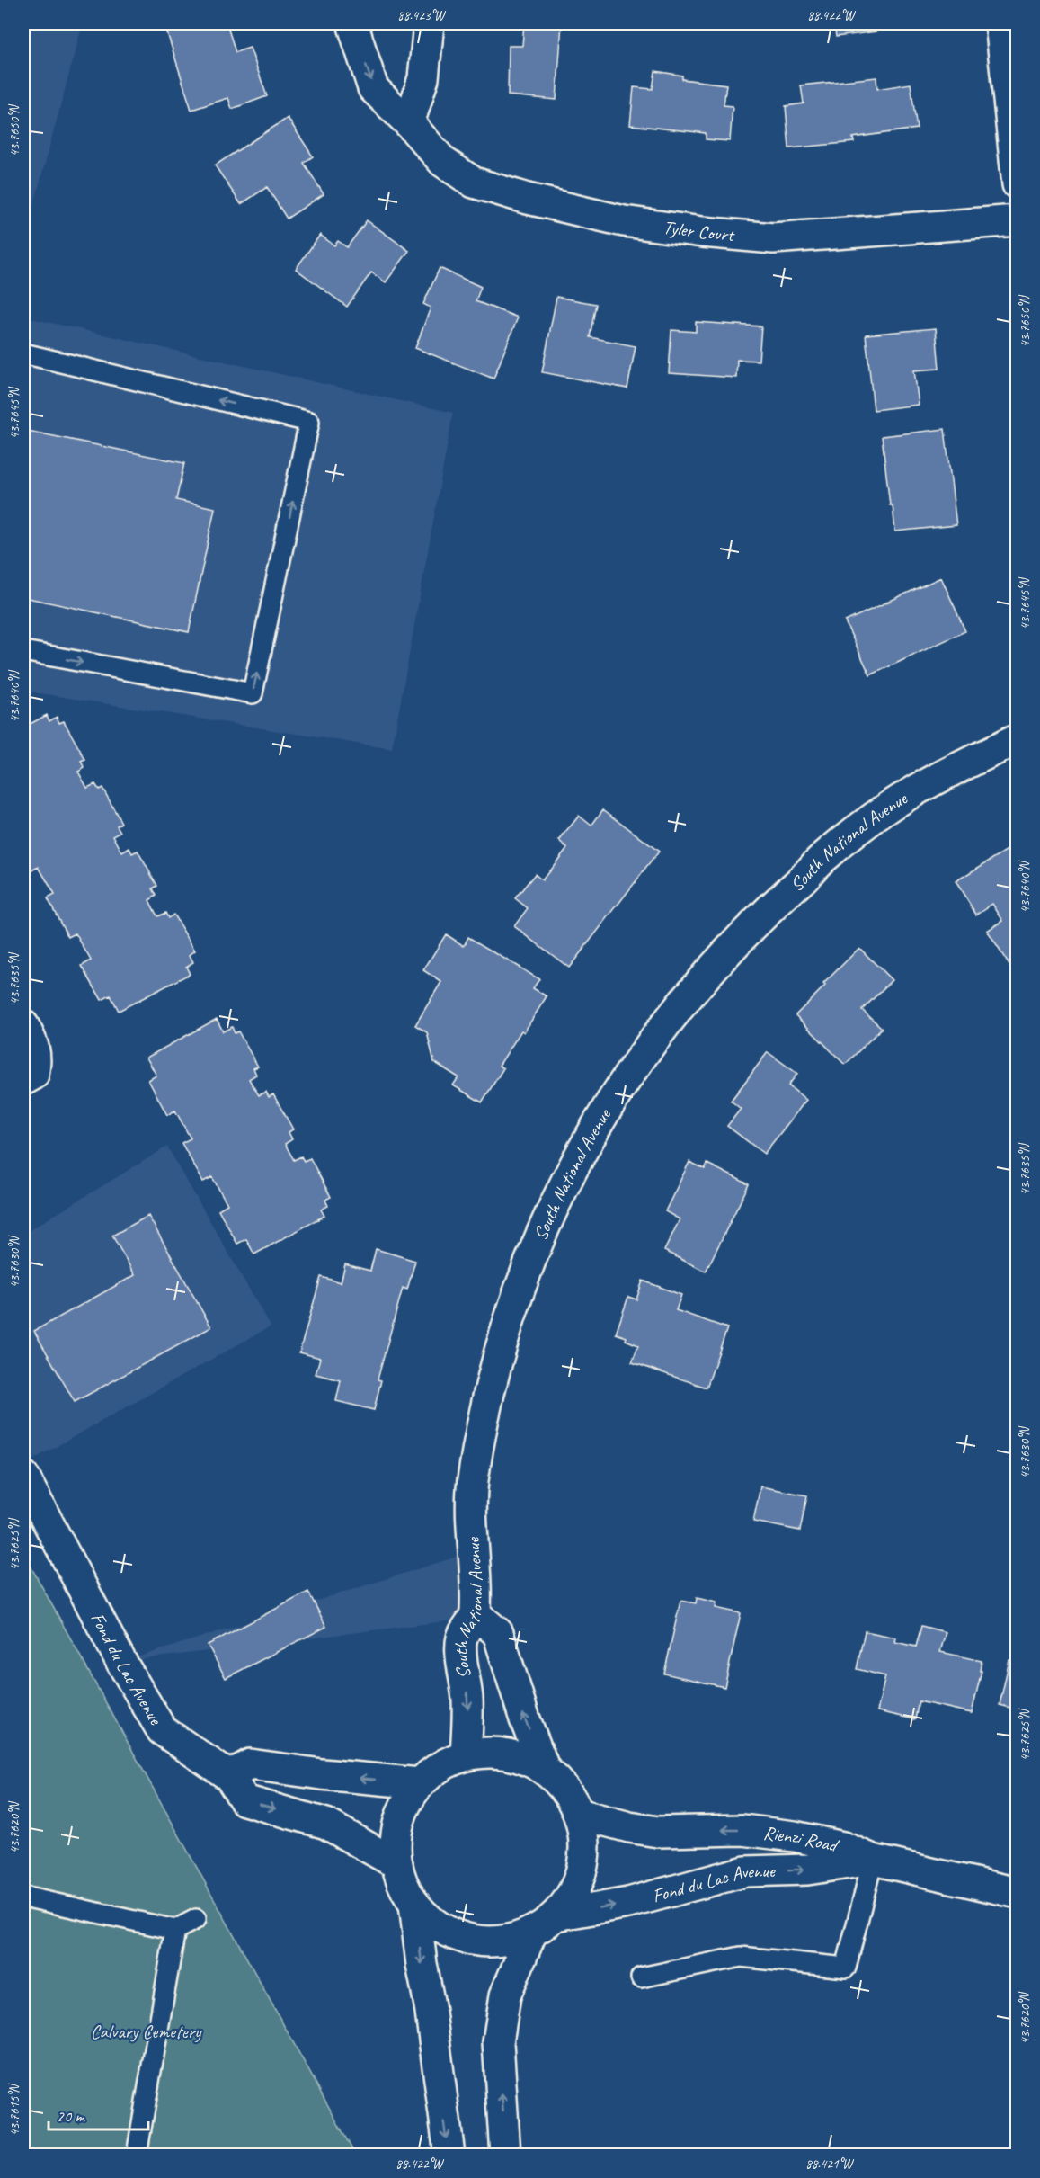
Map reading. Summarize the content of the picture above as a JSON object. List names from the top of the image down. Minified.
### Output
{"streets":{"main road":["Tyler Court","South National Avenue","Fond du Lac Avenue","Rienzi Road"]},"crossings":[["South National Avenue","Fond du Lac Avenue"],["South National Avenue","Rienzi Road"],["Fond du Lac Avenue","Rienzi Road"]],"one_way":["Rienzi Road"],"parks":["Calvary Cemetery"],"scale_bar":"20 m","coordinates":["88.423°W","88.422°W","43.7650°N","43.7645°N","43.7640°N","43.7635°N","43.7630°N","43.7625°N","43.7620°N","43.7615°N","88.421°W"]}
